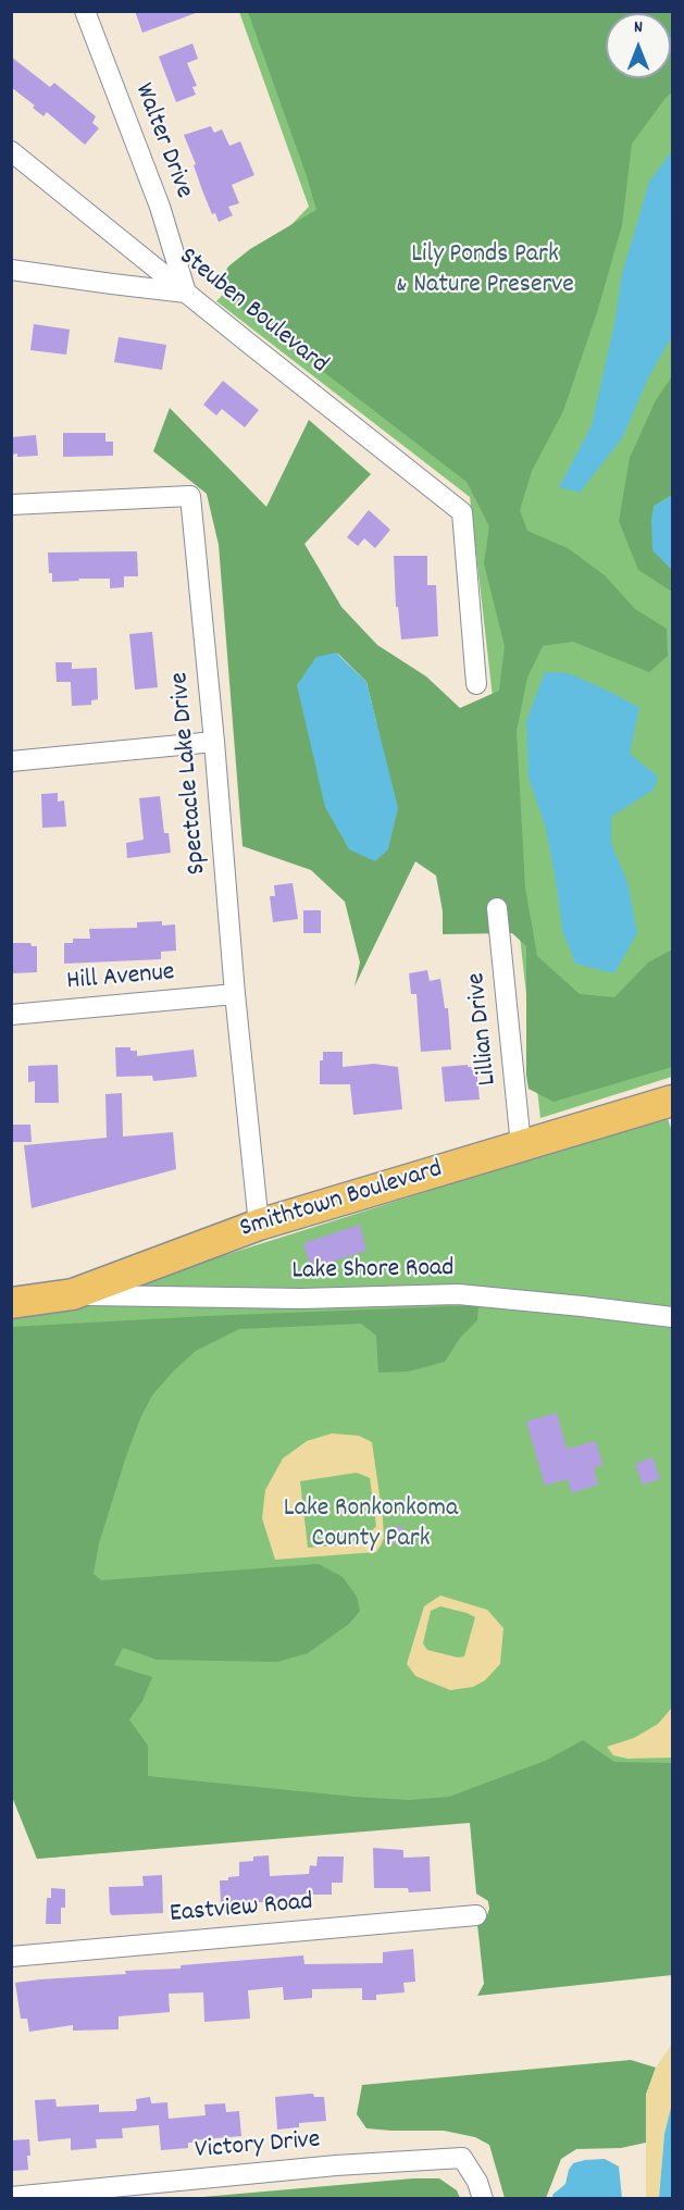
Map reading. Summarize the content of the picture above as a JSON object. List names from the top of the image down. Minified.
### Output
{"streets":{"main road":["Smithtown Boulevard"],"street":["Walter Drive","Steuben Boulevard","Spectacle Lake Drive","Hill Avenue","Lillian Drive","Lake Shore Road","Eastview Road","Victory Drive"]},"crossings":[["Walter Drive","Steuben Boulevard"],["Spectacle Lake Drive","Hill Avenue"],["Spectacle Lake Drive","Smithtown Boulevard"],["Lillian Drive","Smithtown Boulevard"],["Smithtown Boulevard","Lake Shore Road"]],"parks":["Lily Ponds Park & Nature Preserve","Lake Ronkonkoma County Park"],"north":"top"}
